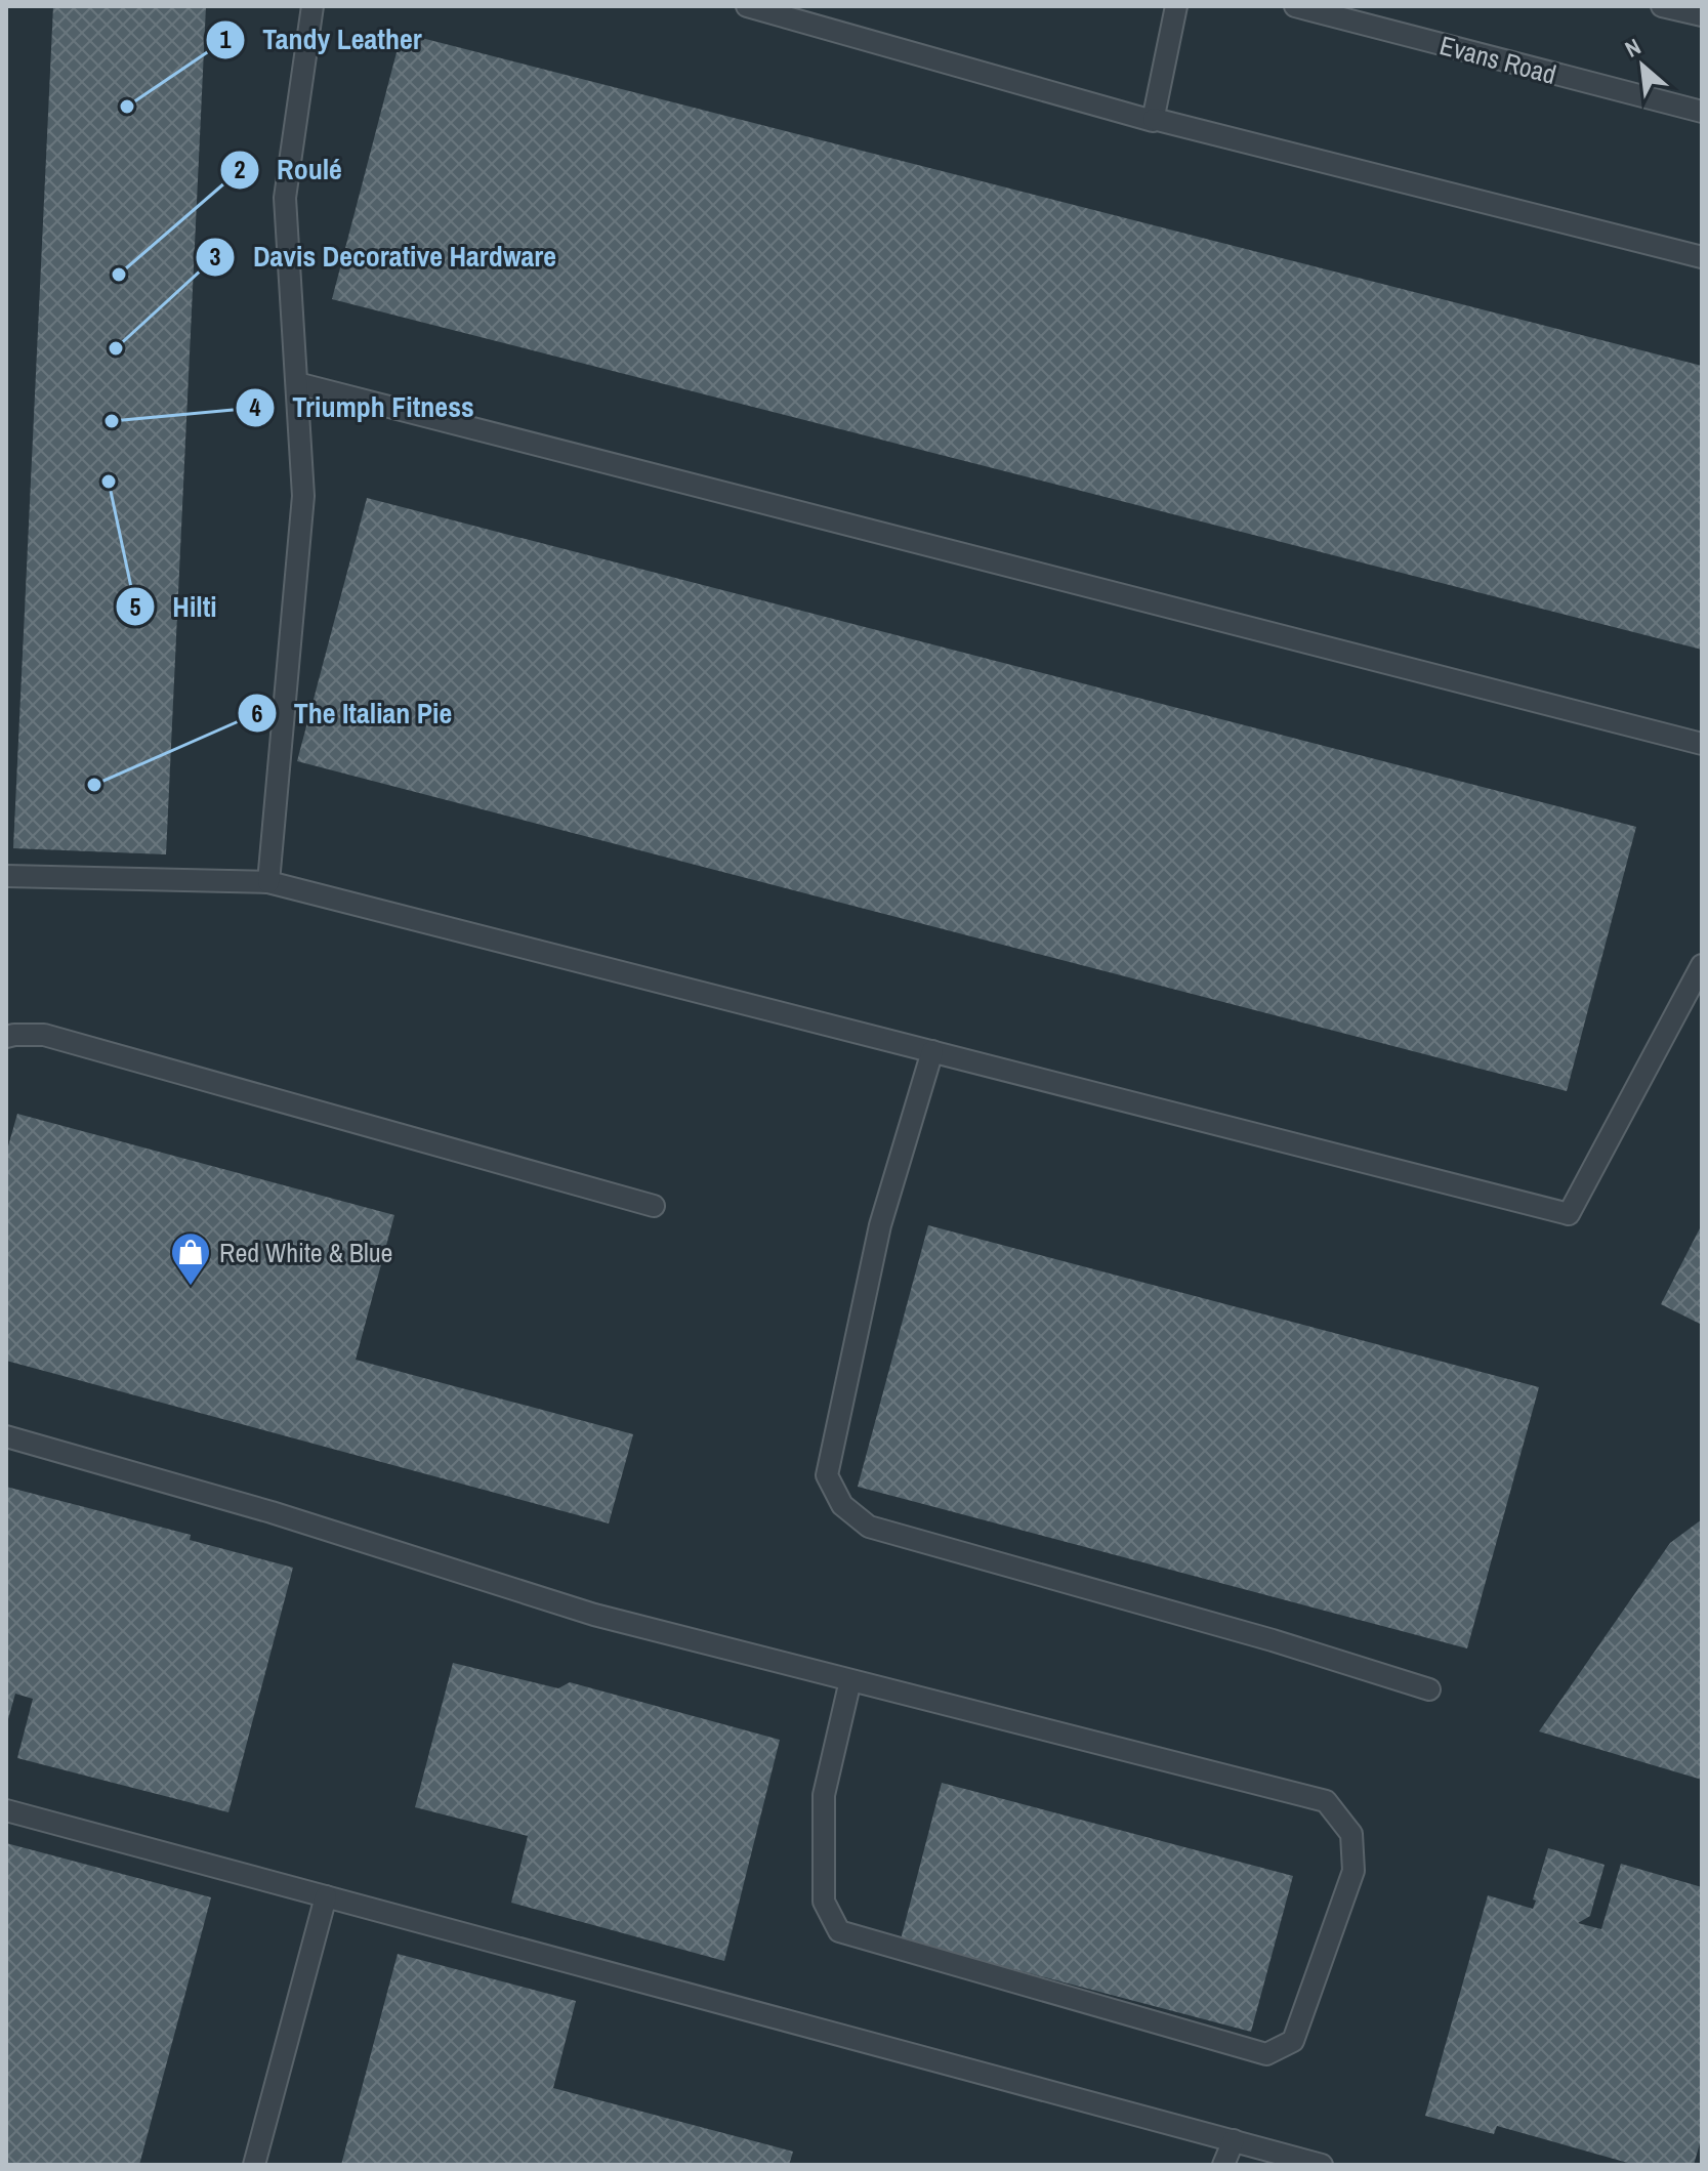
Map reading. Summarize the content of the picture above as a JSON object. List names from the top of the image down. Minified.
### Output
{"streets":{"lane":["Evans Road"]},"places":{"other":["Tandy Leather","Roulé","Davis Decorative Hardware","Triumph Fitness","Hilti","The Italian Pie"],"shop":["Red White & Blue"]},"north":"top left"}
